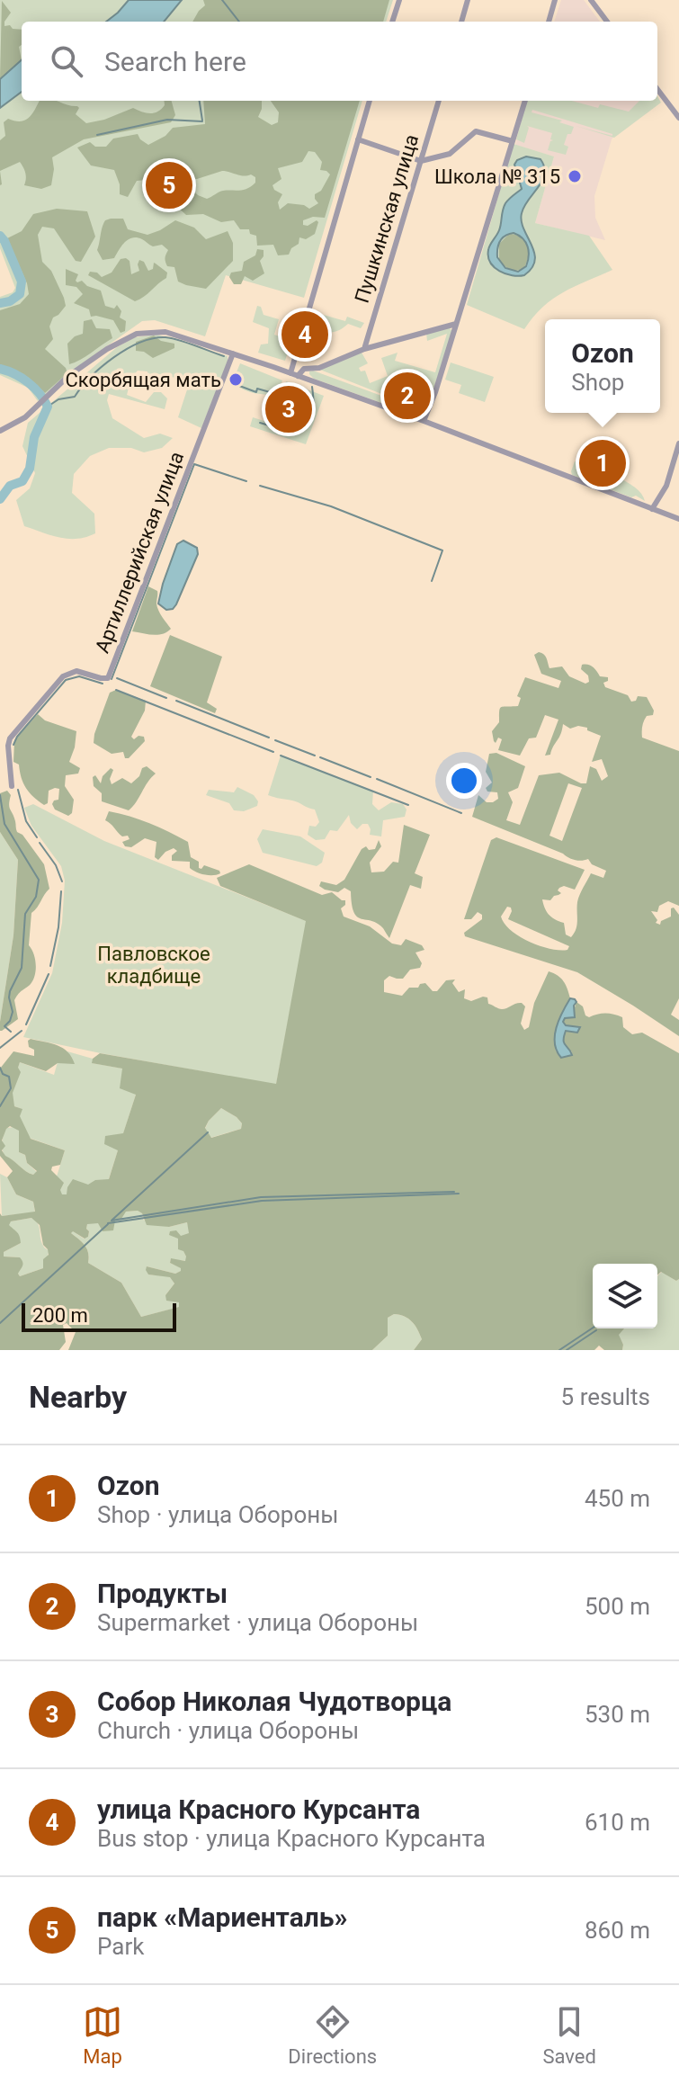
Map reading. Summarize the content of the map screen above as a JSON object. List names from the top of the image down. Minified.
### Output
{"streets":{"street":["Пушкинская улица","Артиллерийская улица"]},"parks":["Павловское кладбище"],"places":["Школа № 315","Скорбящая мать"],"scale_bar":"200 m","page":{"search":"Search here","pins":["5","4","2","3","1"],"popup":["Ozon","Shop"],"scale":"200 m","heading":["Nearby","5 results"],"list":[{"mark":"1","name":"Ozon","note":"Shop · улица Обороны","value":"450 m"},{"mark":"2","name":"Продукты","note":"Supermarket · улица Обороны","value":"500 m"},{"mark":"3","name":"Собор Николая Чудотворца","note":"Church · улица Обороны","value":"530 m"},{"mark":"4","name":"улица Красного Курсанта","note":"Bus stop · улица Красного Курсанта","value":"610 m"},{"mark":"5","name":"парк «Мариенталь»","note":"Park","value":"860 m"}],"nav":["Map","Directions","Saved"]}}
